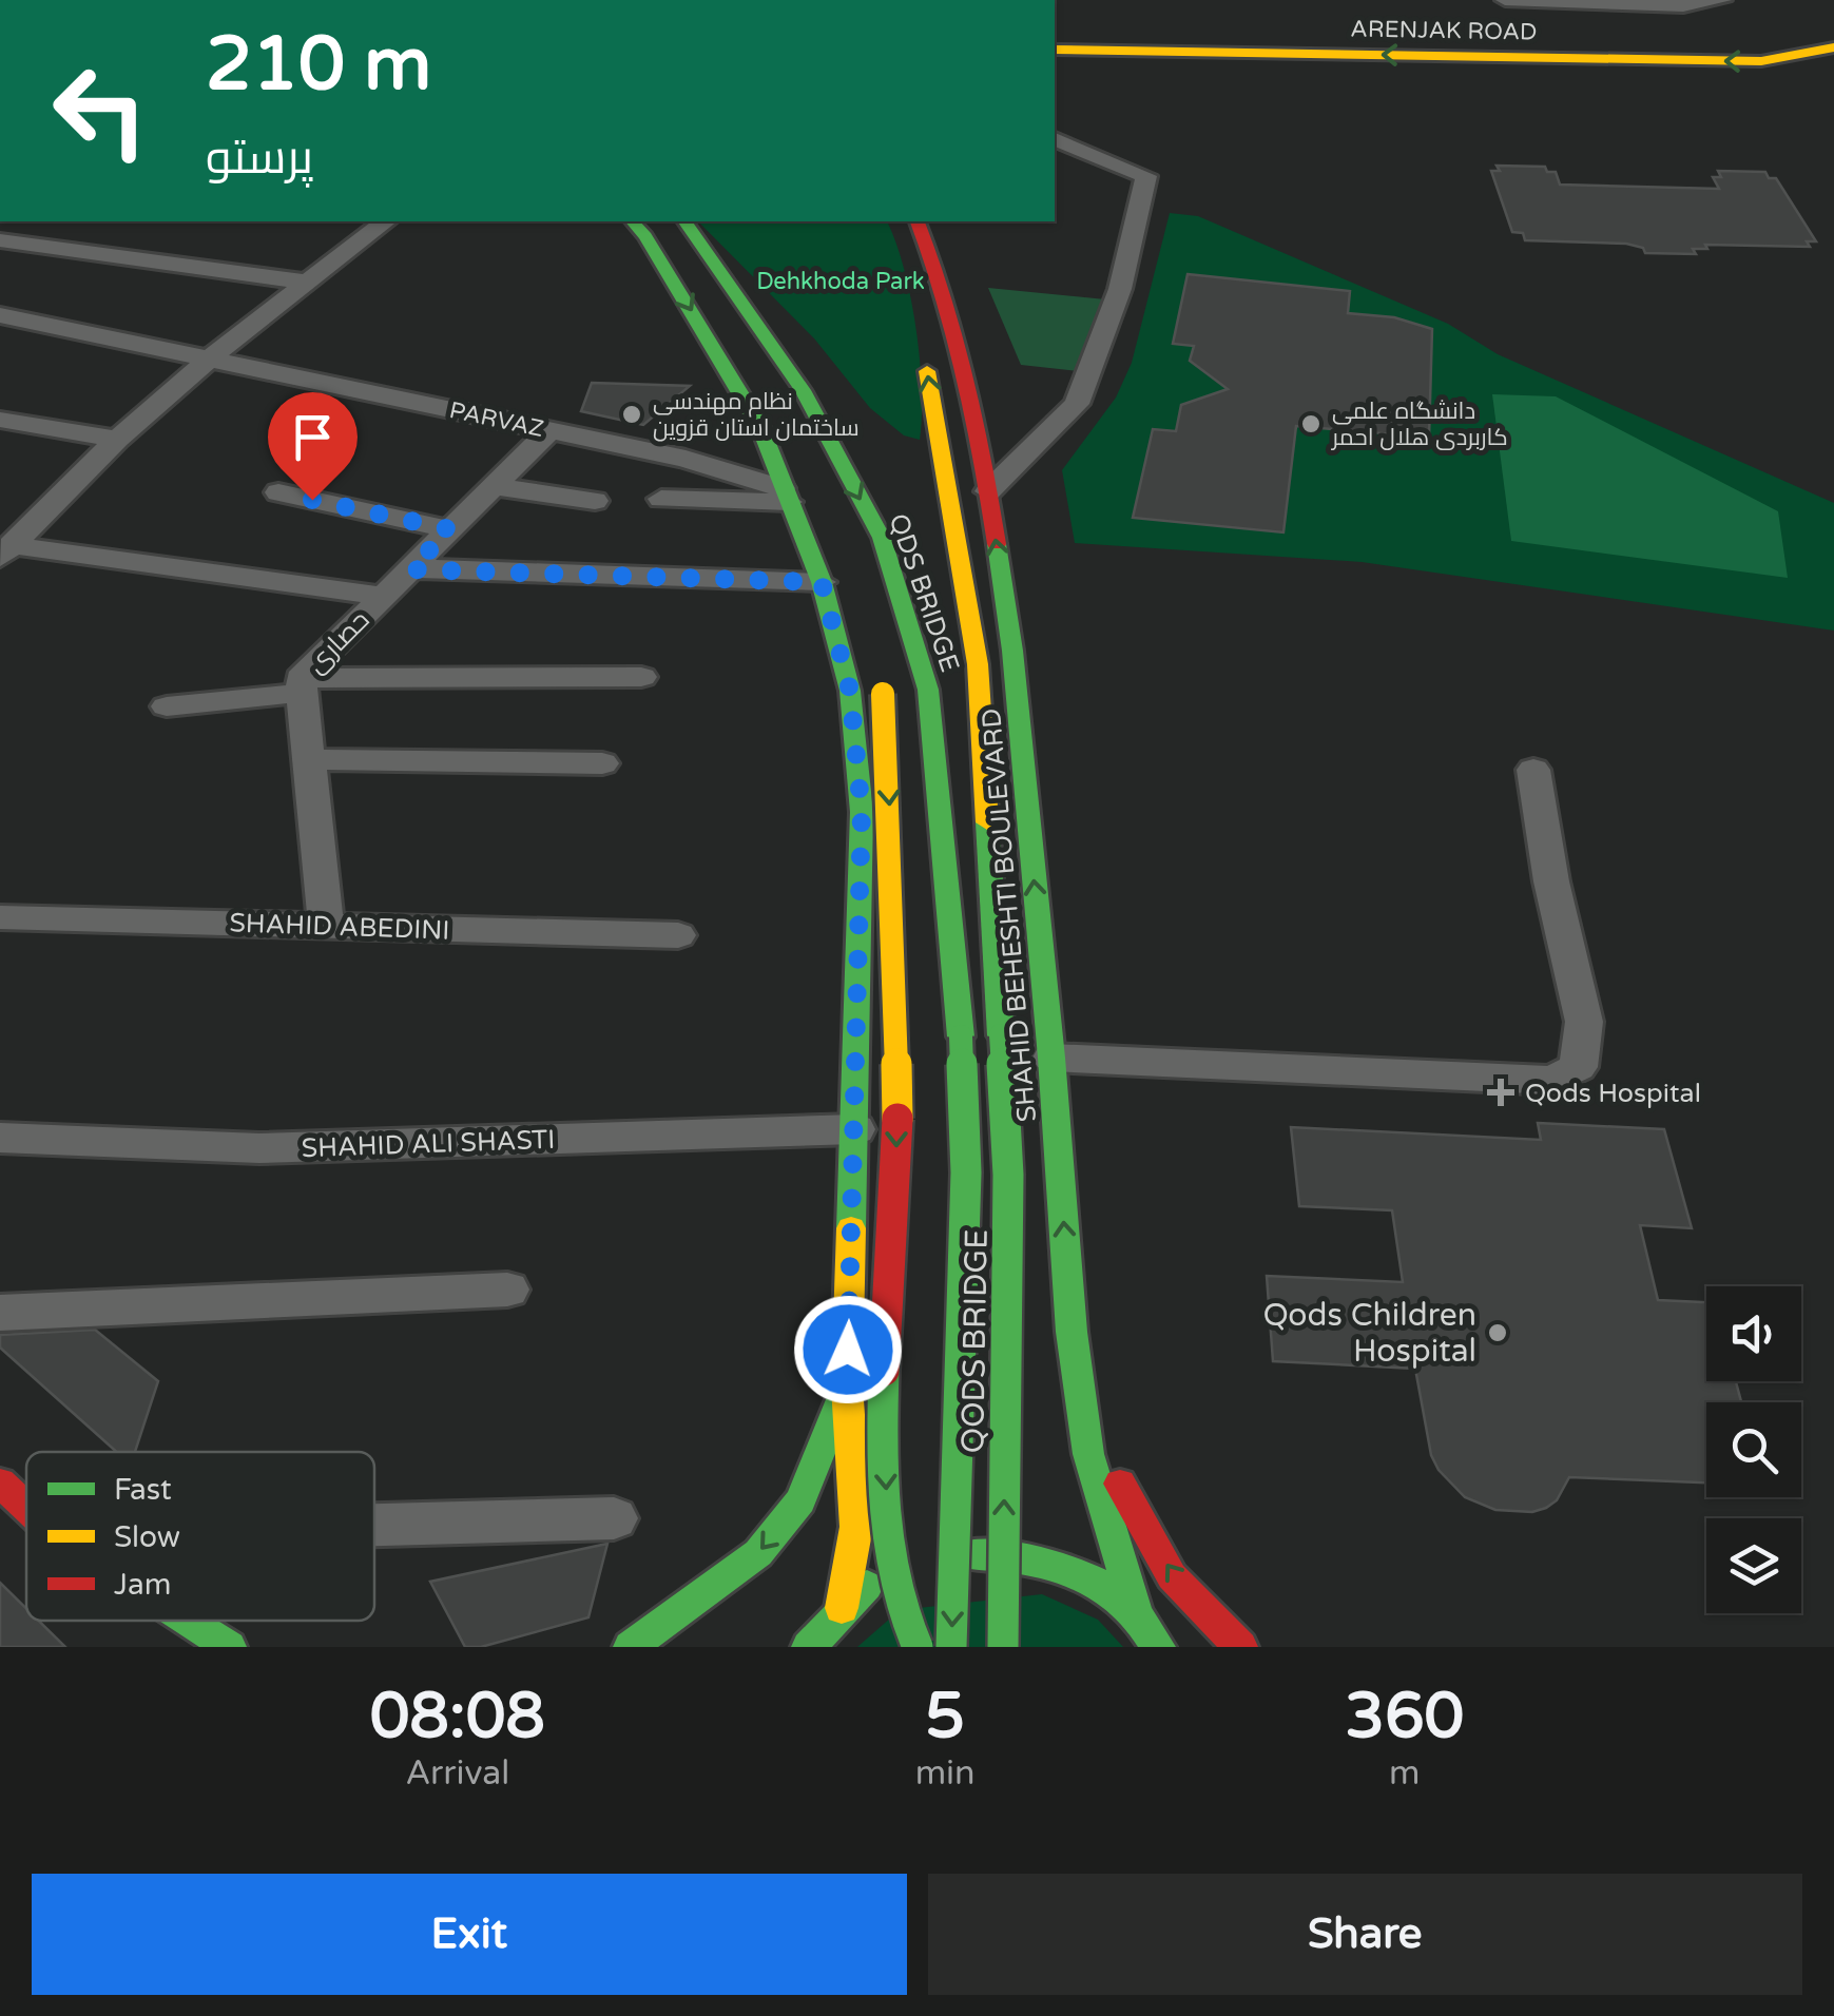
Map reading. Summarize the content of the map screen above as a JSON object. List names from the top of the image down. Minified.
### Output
{"streets":{"main road":["ARENJAK ROAD","QDS BRIDGE","SHAHID BEHESHTI BOULEVARD","QODS BRIDGE"],"street":["PARVAZ","حصاری","SHAHID ABEDINI","SHAHID ALI SHASTI"]},"crossings":[["PARVAZ","حصاری"],["QDS BRIDGE","QODS BRIDGE"],["حصاری","SHAHID ABEDINI"]],"one_way":["ARENJAK ROAD"],"parks":["Dehkhoda Park"],"places":{"other":["نظام مهندسی ساختمان استان قزوین","دانشگاه علمی کاربردی هلال احمر","Qods Children Hospital"],"health":["Qods Hospital"]},"legend":["Fast","Slow","Jam"],"page":{"turn":["210 m","پرستو"],"eta":["08:08","Arrival","5","min","360","m"],"buttons":["Exit","Share"]}}
